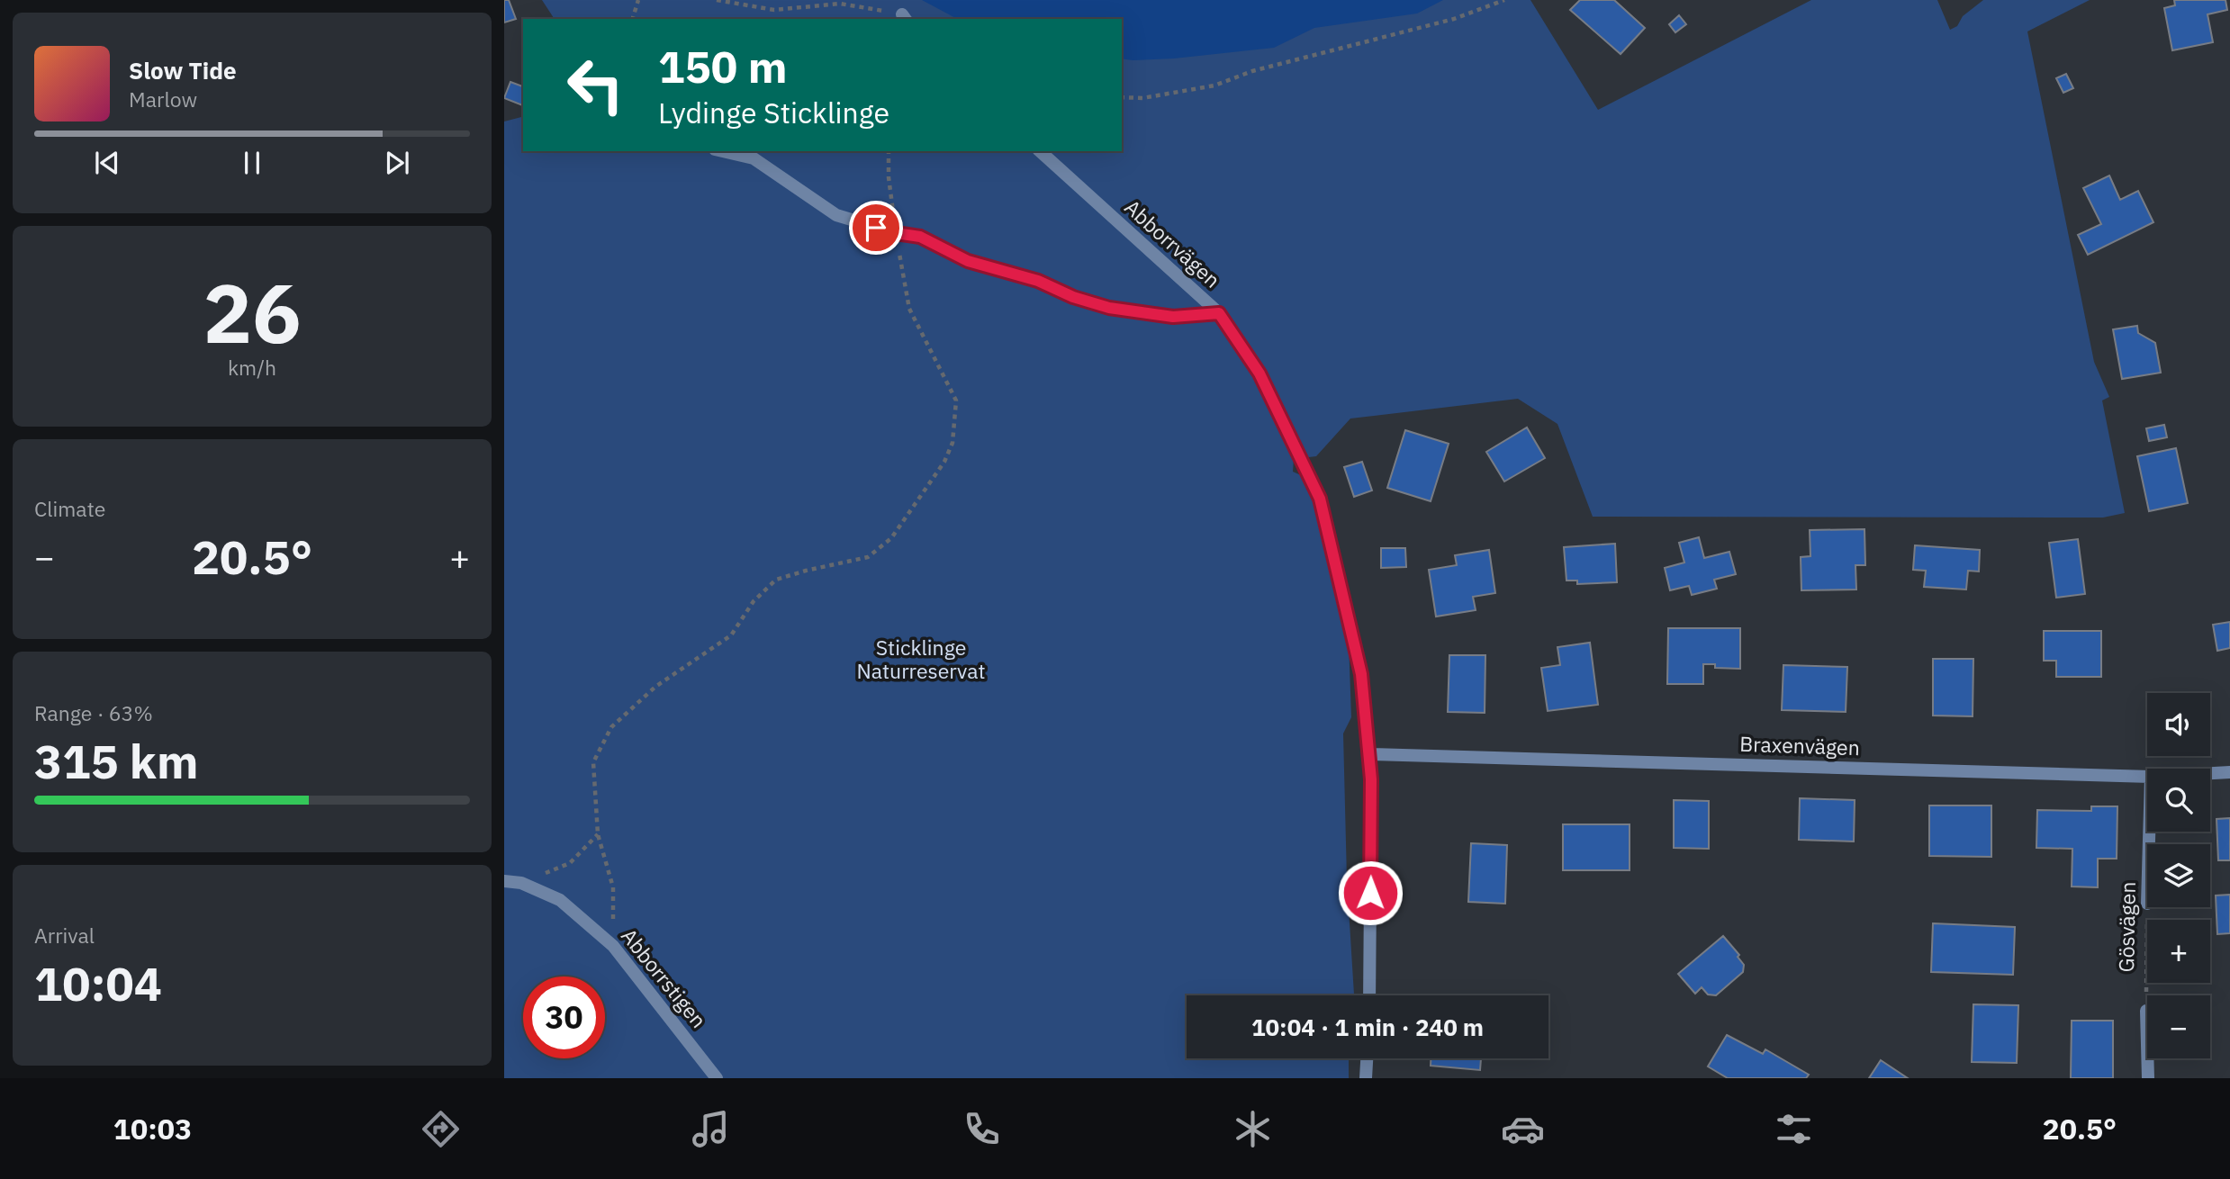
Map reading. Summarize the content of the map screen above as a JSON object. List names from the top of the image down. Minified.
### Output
{"streets":{"street":["Abborrvägen","Braxenvägen","Abborrstigen"],"path":["Gösvägen"]},"crossings":[["Abborrvägen","Braxenvägen"]],"parks":["Sticklinge Naturreservat"],"page":{"turn":["150 m","Lydinge Sticklinge"],"song":["Slow Tide","Marlow"],"tile":[["26","km/h"],"Climate",["Range · 63%","315 km"],["Arrival","10:04"]],"heat":["−","20.5°","+"],"map_buttons":["+","−"],"limit":"30","trip":"10:04 · 1 min · 240 m","tabs":["10:03","20.5°"]}}
